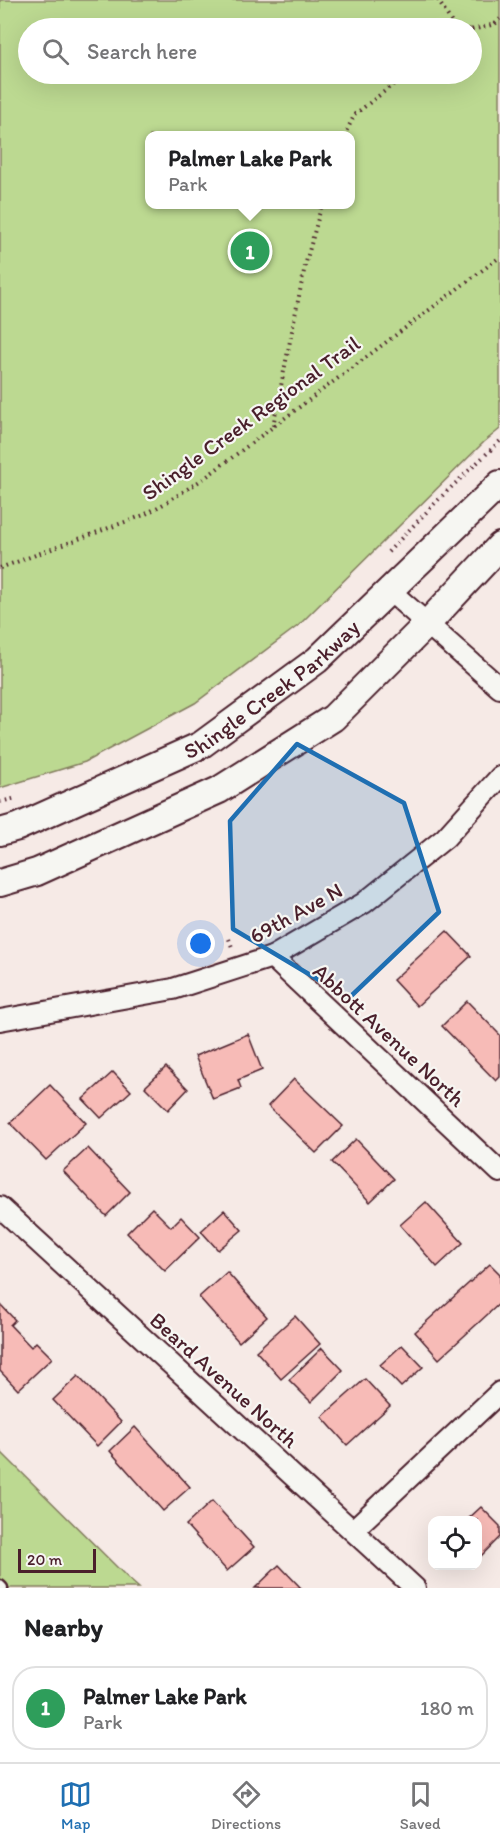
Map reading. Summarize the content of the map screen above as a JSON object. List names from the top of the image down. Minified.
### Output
{"streets":{"street":["Shingle Creek Parkway","69th Ave N","Abbott Avenue North","Beard Avenue North"],"path":["Shingle Creek Regional Trail"]},"crossings":[["69th Ave N","Abbott Avenue North"]],"scale_bar":"20 m","page":{"search":"Search here","popup":["Palmer Lake Park","Park"],"pins":"1","scale":"20 m","heading":"Nearby","list":[{"mark":"1","name":"Palmer Lake Park","note":"Park","value":"180 m"}],"nav":["Map","Directions","Saved"]}}
